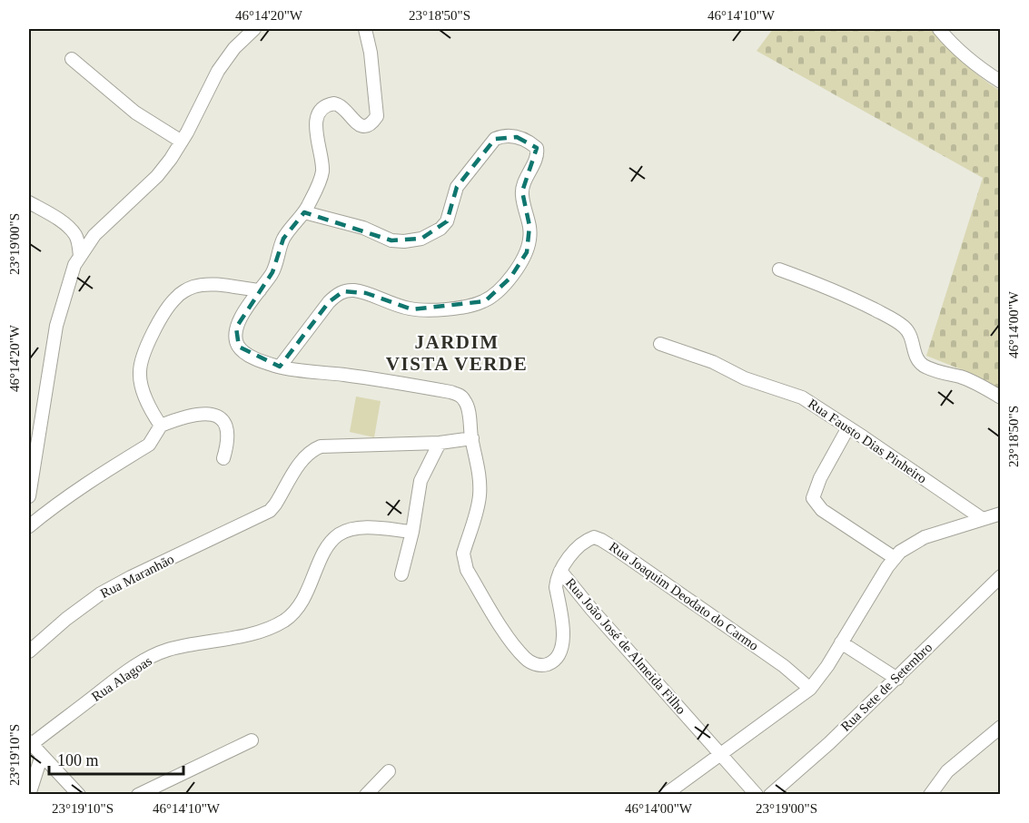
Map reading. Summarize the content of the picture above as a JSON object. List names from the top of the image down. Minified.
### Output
{"streets":{"street":["Rua Fausto Dias Pinheiro","Rua Maranhão","Rua Joaquim Deodato do Carmo","Rua João José de Almeida Filho","Rua Alagoas","Rua Sete de Setembro"]},"crossings":[["Rua Joaquim Deodato do Carmo","Rua João José de Almeida Filho"]],"districts":["JARDIM VISTA VERDE"],"scale_bar":"100 m","coordinates":["46°14'20\"W","23°18'50\"S","46°14'10\"W","23°19'00\"S","46°14'00\"W","23°19'10\"S"]}
